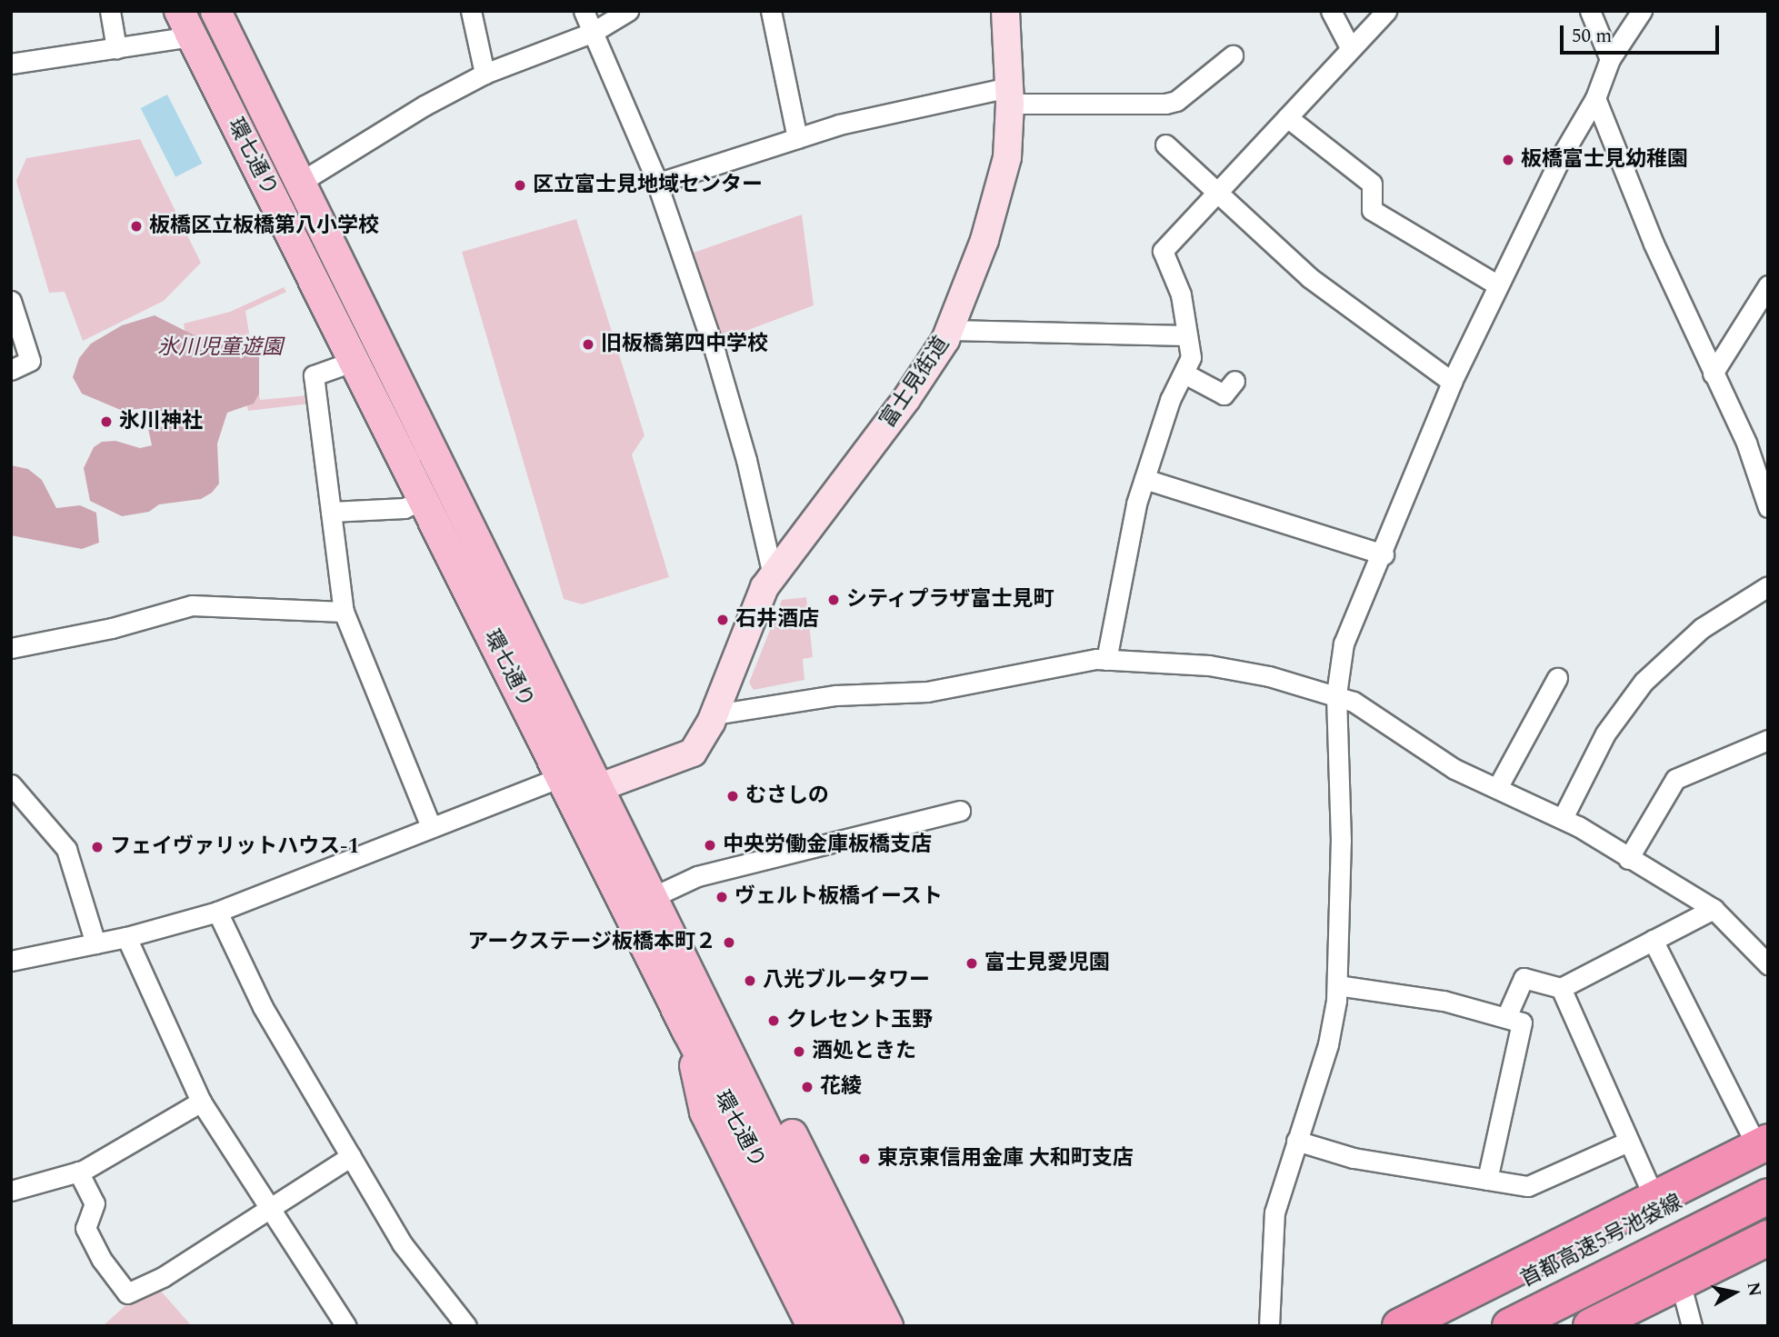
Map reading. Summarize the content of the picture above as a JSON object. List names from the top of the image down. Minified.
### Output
{"streets":{"highway":["首都高速5号池袋線"],"main road":["環七通り"],"street":["富士見街道"]},"crossings":[["環七通り","富士見街道"]],"parks":["氷川児童遊園"],"places":["板橋富士見幼稚園","区立富士見地域センター","板橋区立板橋第八小学校","旧板橋第四中学校","氷川神社","シティプラザ富士見町","石井酒店","むさしの","中央労働金庫板橋支店","フェイヴァリットハウス-1","ヴェルト板橋イースト","アークステージ板橋本町２","富士見愛児園","八光ブルータワー","クレセント玉野","酒処ときた","花綾","東京東信用金庫 大和町支店"],"scale_bar":"50 m","north":"right"}
